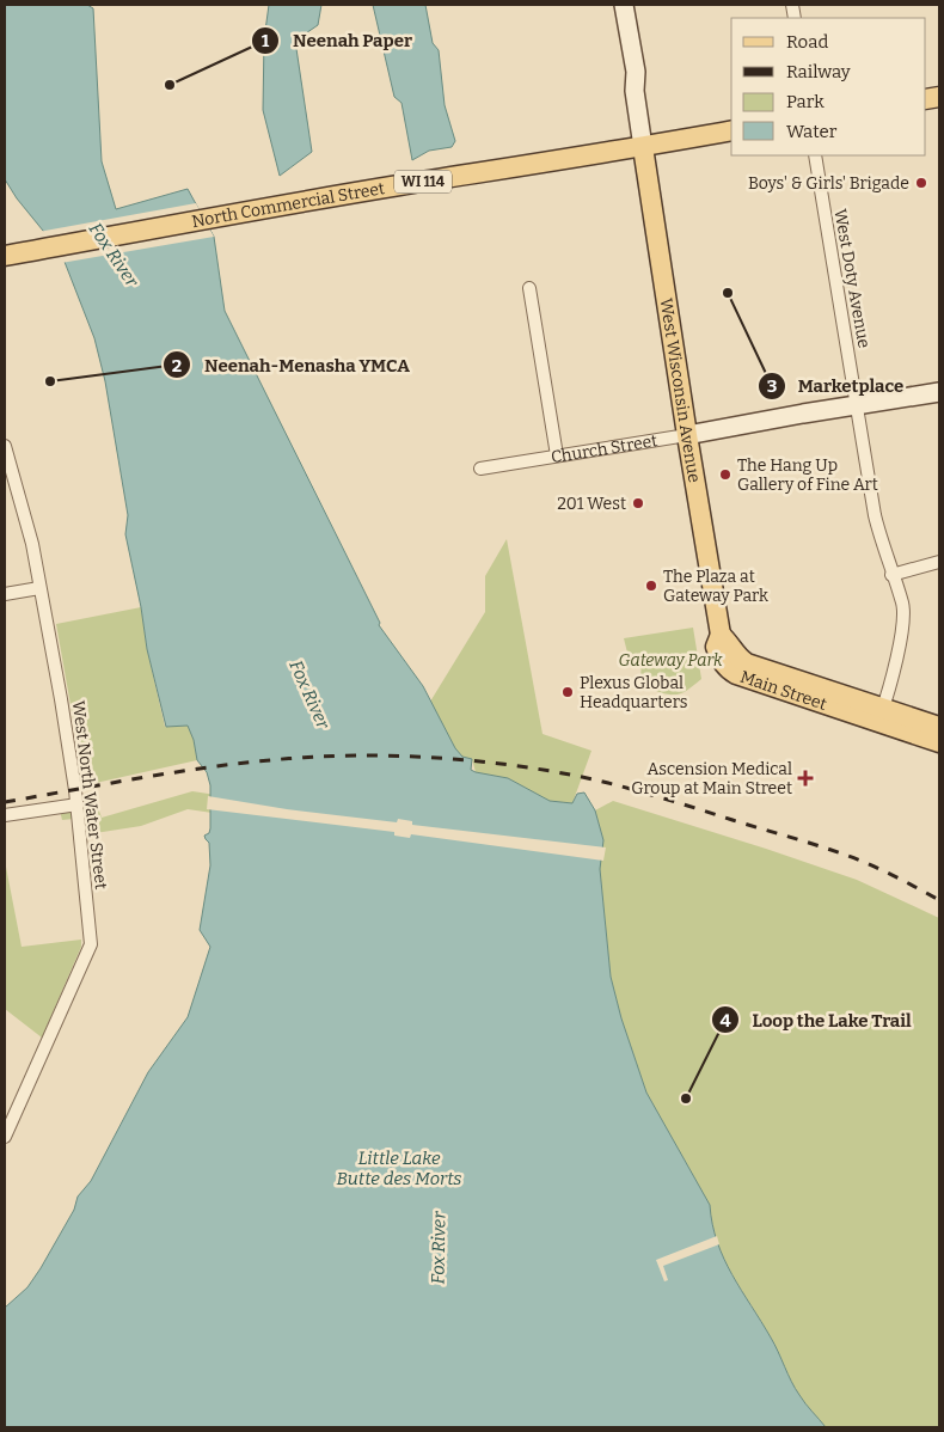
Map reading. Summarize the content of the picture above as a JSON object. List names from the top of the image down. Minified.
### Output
{"streets":{"main road":["WI 114","North Commercial Street","West Wisconsin Avenue","Main Street"],"street":["West Doty Avenue","Church Street","West North Water Street"]},"crossings":[["WI 114","North Commercial Street"],["WI 114","West Wisconsin Avenue"],["North Commercial Street","West Wisconsin Avenue"],["West Doty Avenue","Church Street"],["West Doty Avenue","Main Street"],["West Wisconsin Avenue","Church Street"],["West Wisconsin Avenue","Main Street"]],"water":["Fox River","Little Lake Butte des Morts"],"parks":["Gateway Park"],"places":{"other":["Neenah Paper","Boys' & Girls' Brigade","Marketplace","Neenah-Menasha YMCA","The Hang Up Gallery of Fine Art","201 West","The Plaza at Gateway Park","Plexus Global Headquarters","Loop the Lake Trail"],"health":["Ascension Medical Group at Main Street"]},"legend":["Road","Railway","Park","Water"]}
